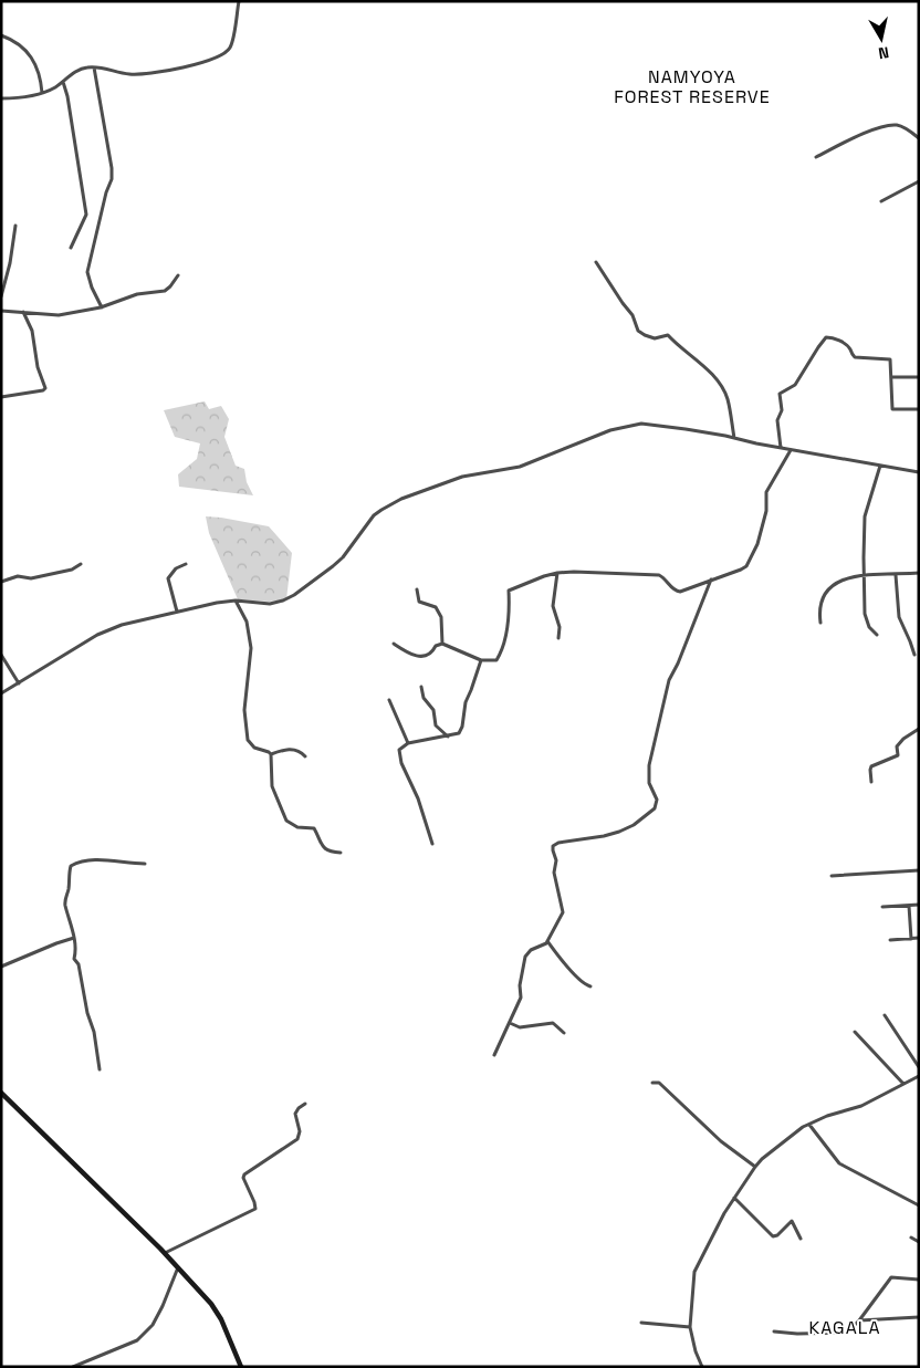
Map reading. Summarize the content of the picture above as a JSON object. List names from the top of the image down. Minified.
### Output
{"districts":["NAMYOYA FOREST RESERVE","KAGALA"],"north":"bottom"}
